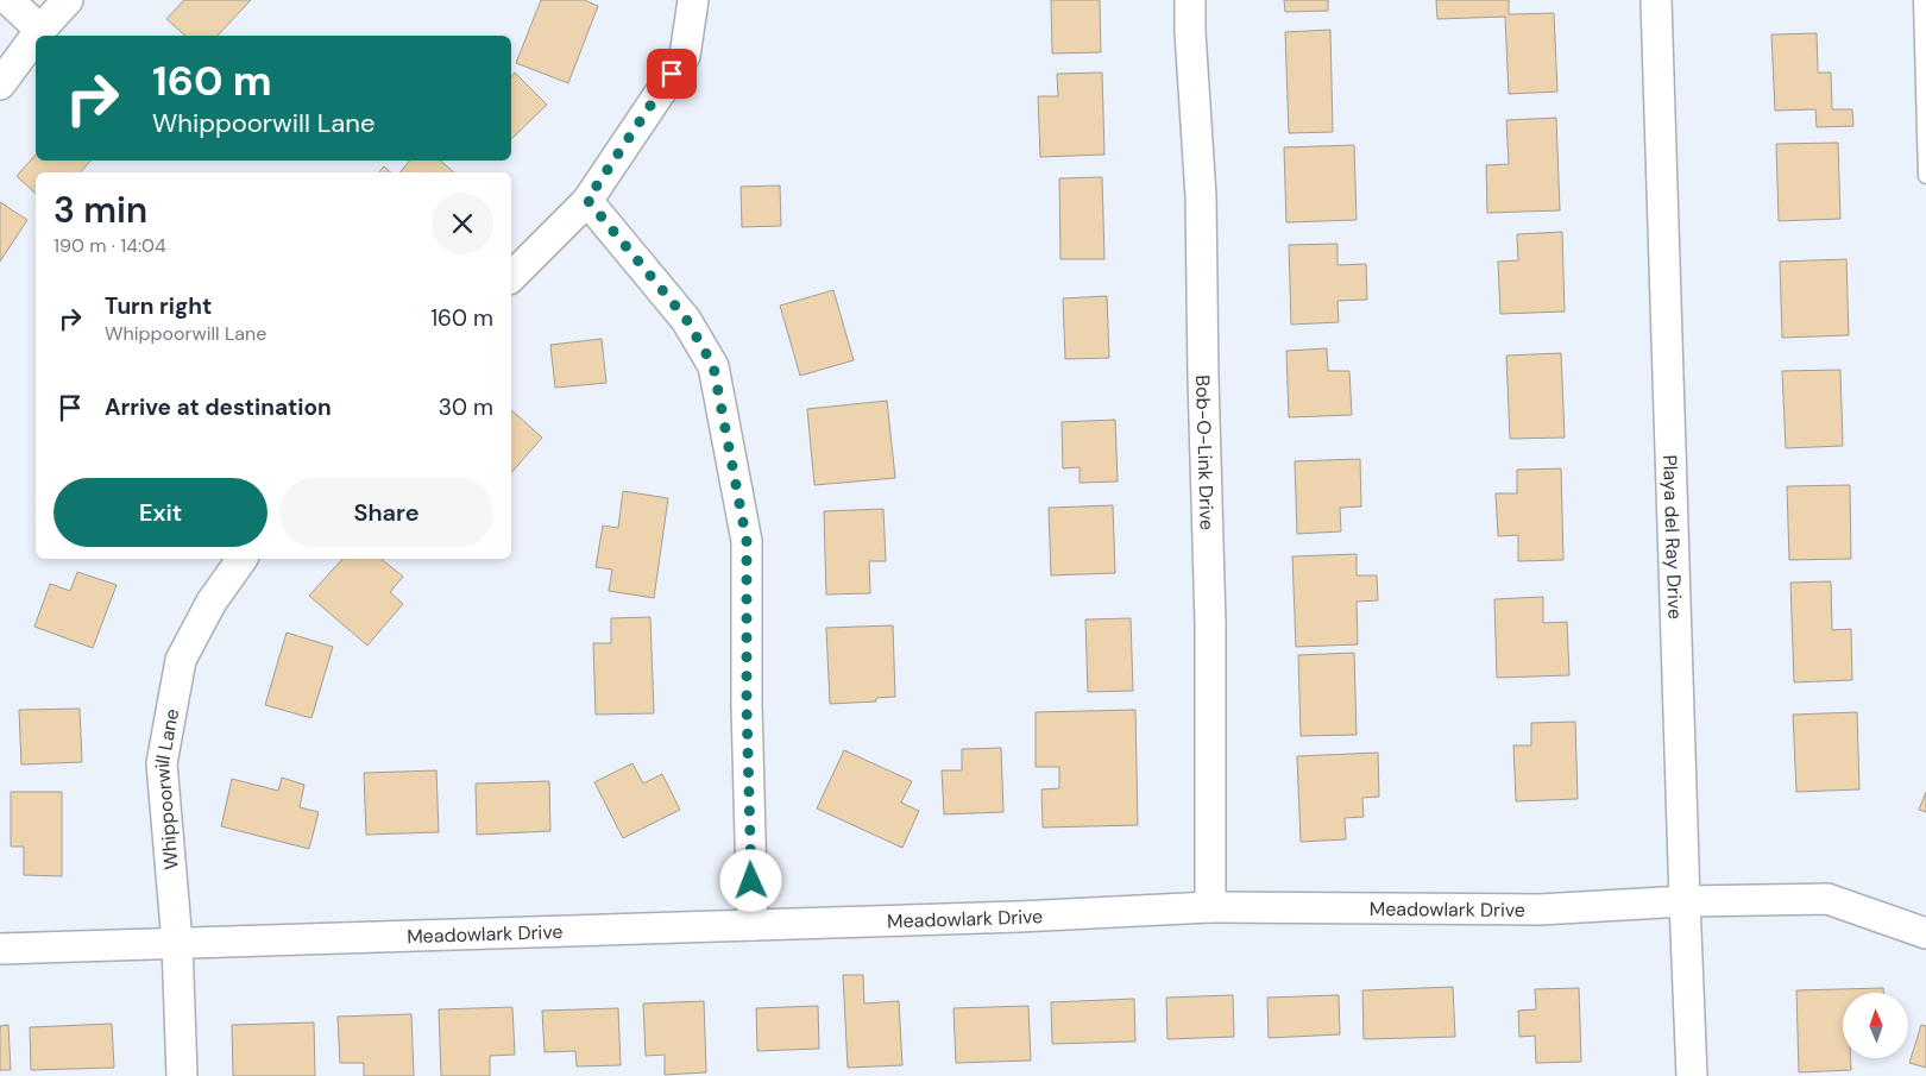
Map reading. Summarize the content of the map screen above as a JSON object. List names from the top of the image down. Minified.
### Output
{"streets":{"street":["Bob-O-Link Drive","Playa del Ray Drive","Whippoorwill Lane","Meadowlark Drive"]},"crossings":[["Bob-O-Link Drive","Meadowlark Drive"],["Playa del Ray Drive","Meadowlark Drive"],["Whippoorwill Lane","Meadowlark Drive"]],"north":"top","page":{"turn":["160 m","Whippoorwill Lane"],"heading":["3 min","190 m · 14:04"],"list":[{"name":"Turn right","note":"Whippoorwill Lane","value":"160 m"},{"name":"Arrive at destination","value":"30 m"}],"buttons":["Exit","Share"]}}
